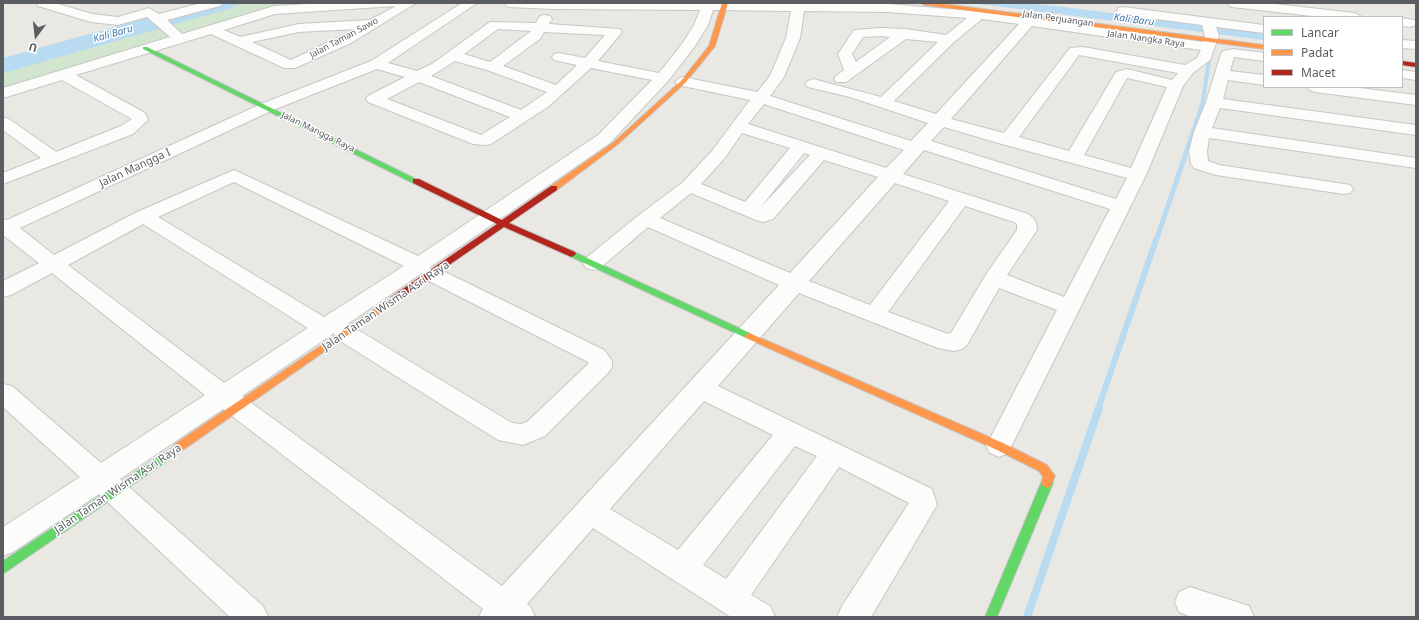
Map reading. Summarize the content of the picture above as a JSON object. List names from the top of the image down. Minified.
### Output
{"streets":{"street":["Jalan Perjuangan","Jalan Taman Sawo","Jalan Nangka Raya","Jalan Mangga Raya","Jalan Mangga I","Jalan Taman Wisma Asri Raya"]},"crossings":[["Jalan Perjuangan","Jalan Nangka Raya"],["Jalan Nangka Raya","Jalan Taman Wisma Asri Raya"],["Jalan Mangga Raya","Jalan Mangga I"],["Jalan Mangga Raya","Jalan Taman Wisma Asri Raya"]],"water":["Kali Baru"],"legend":["Lancar","Padat","Macet"],"north":"bottom"}
